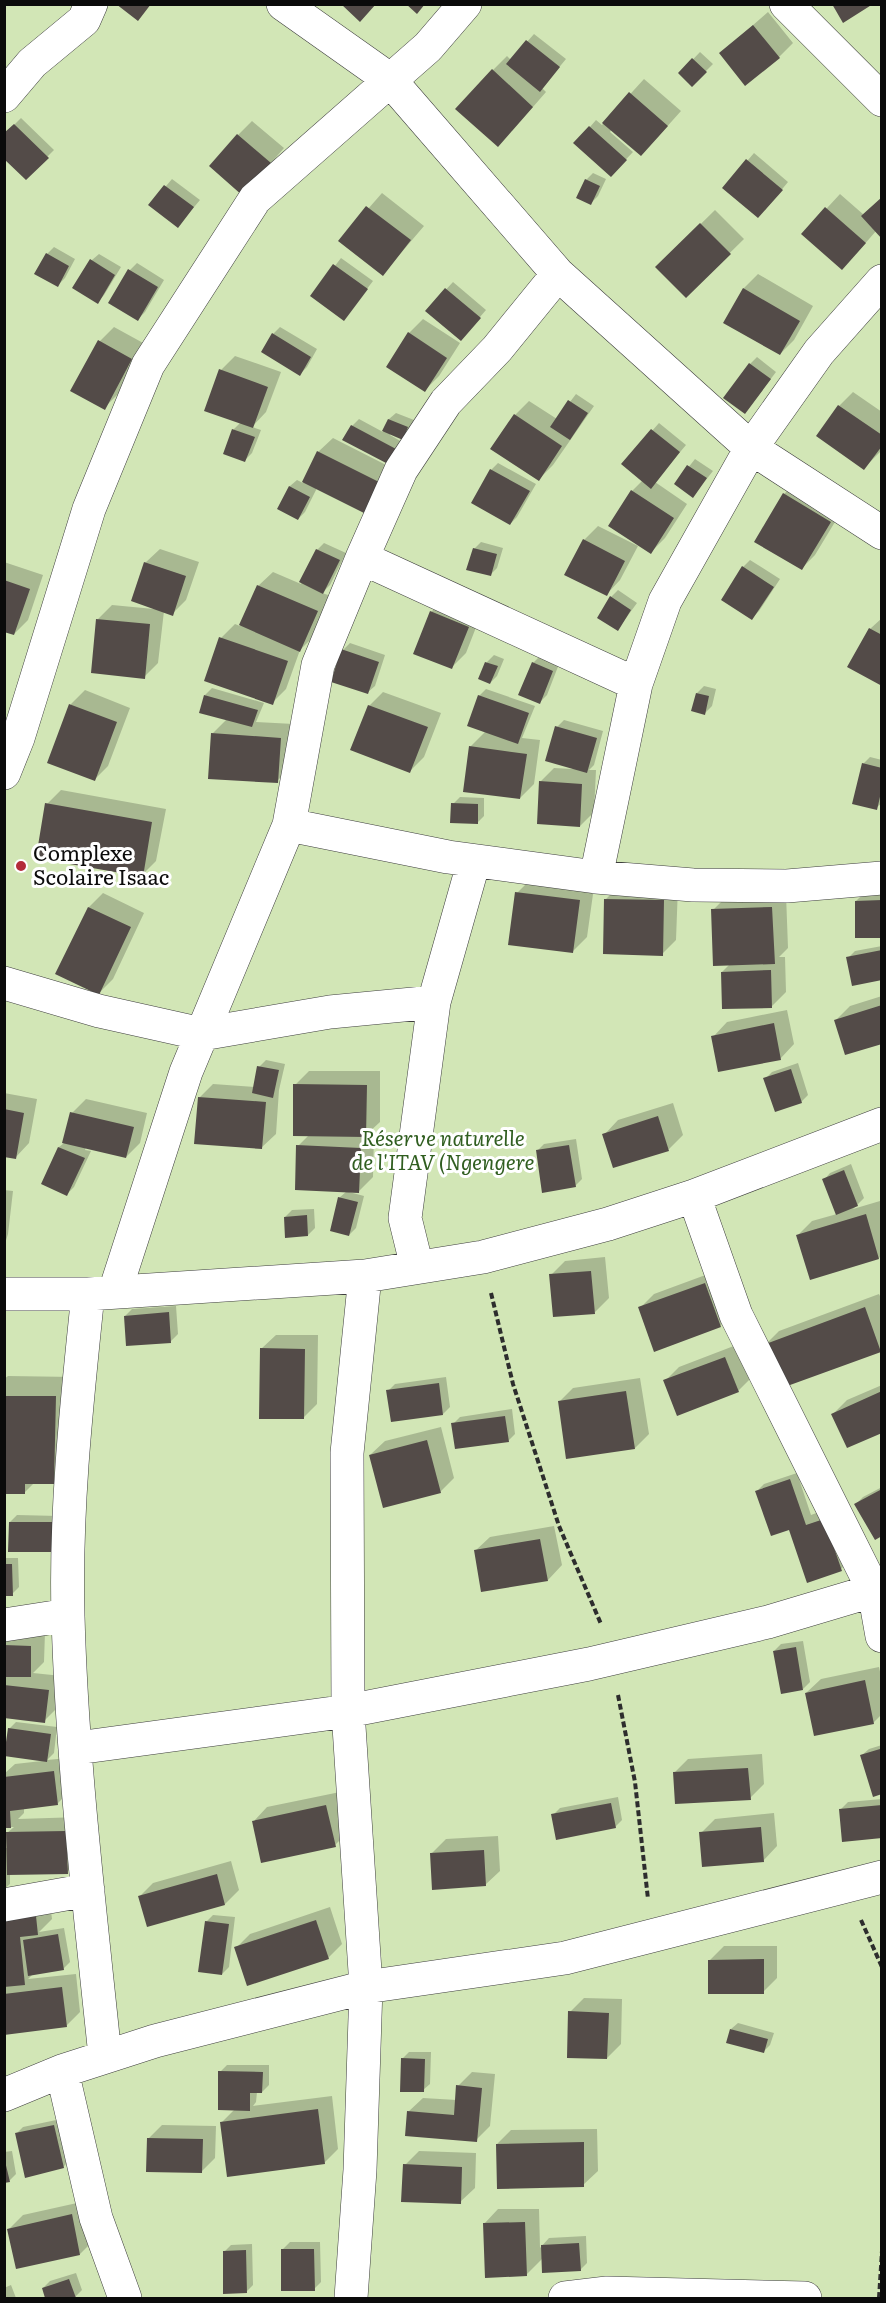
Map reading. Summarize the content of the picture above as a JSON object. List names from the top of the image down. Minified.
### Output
{"parks":["Réserve naturelle de l'ITAV (Ngengere"],"places":["Complexe Scolaire Isaac"]}
